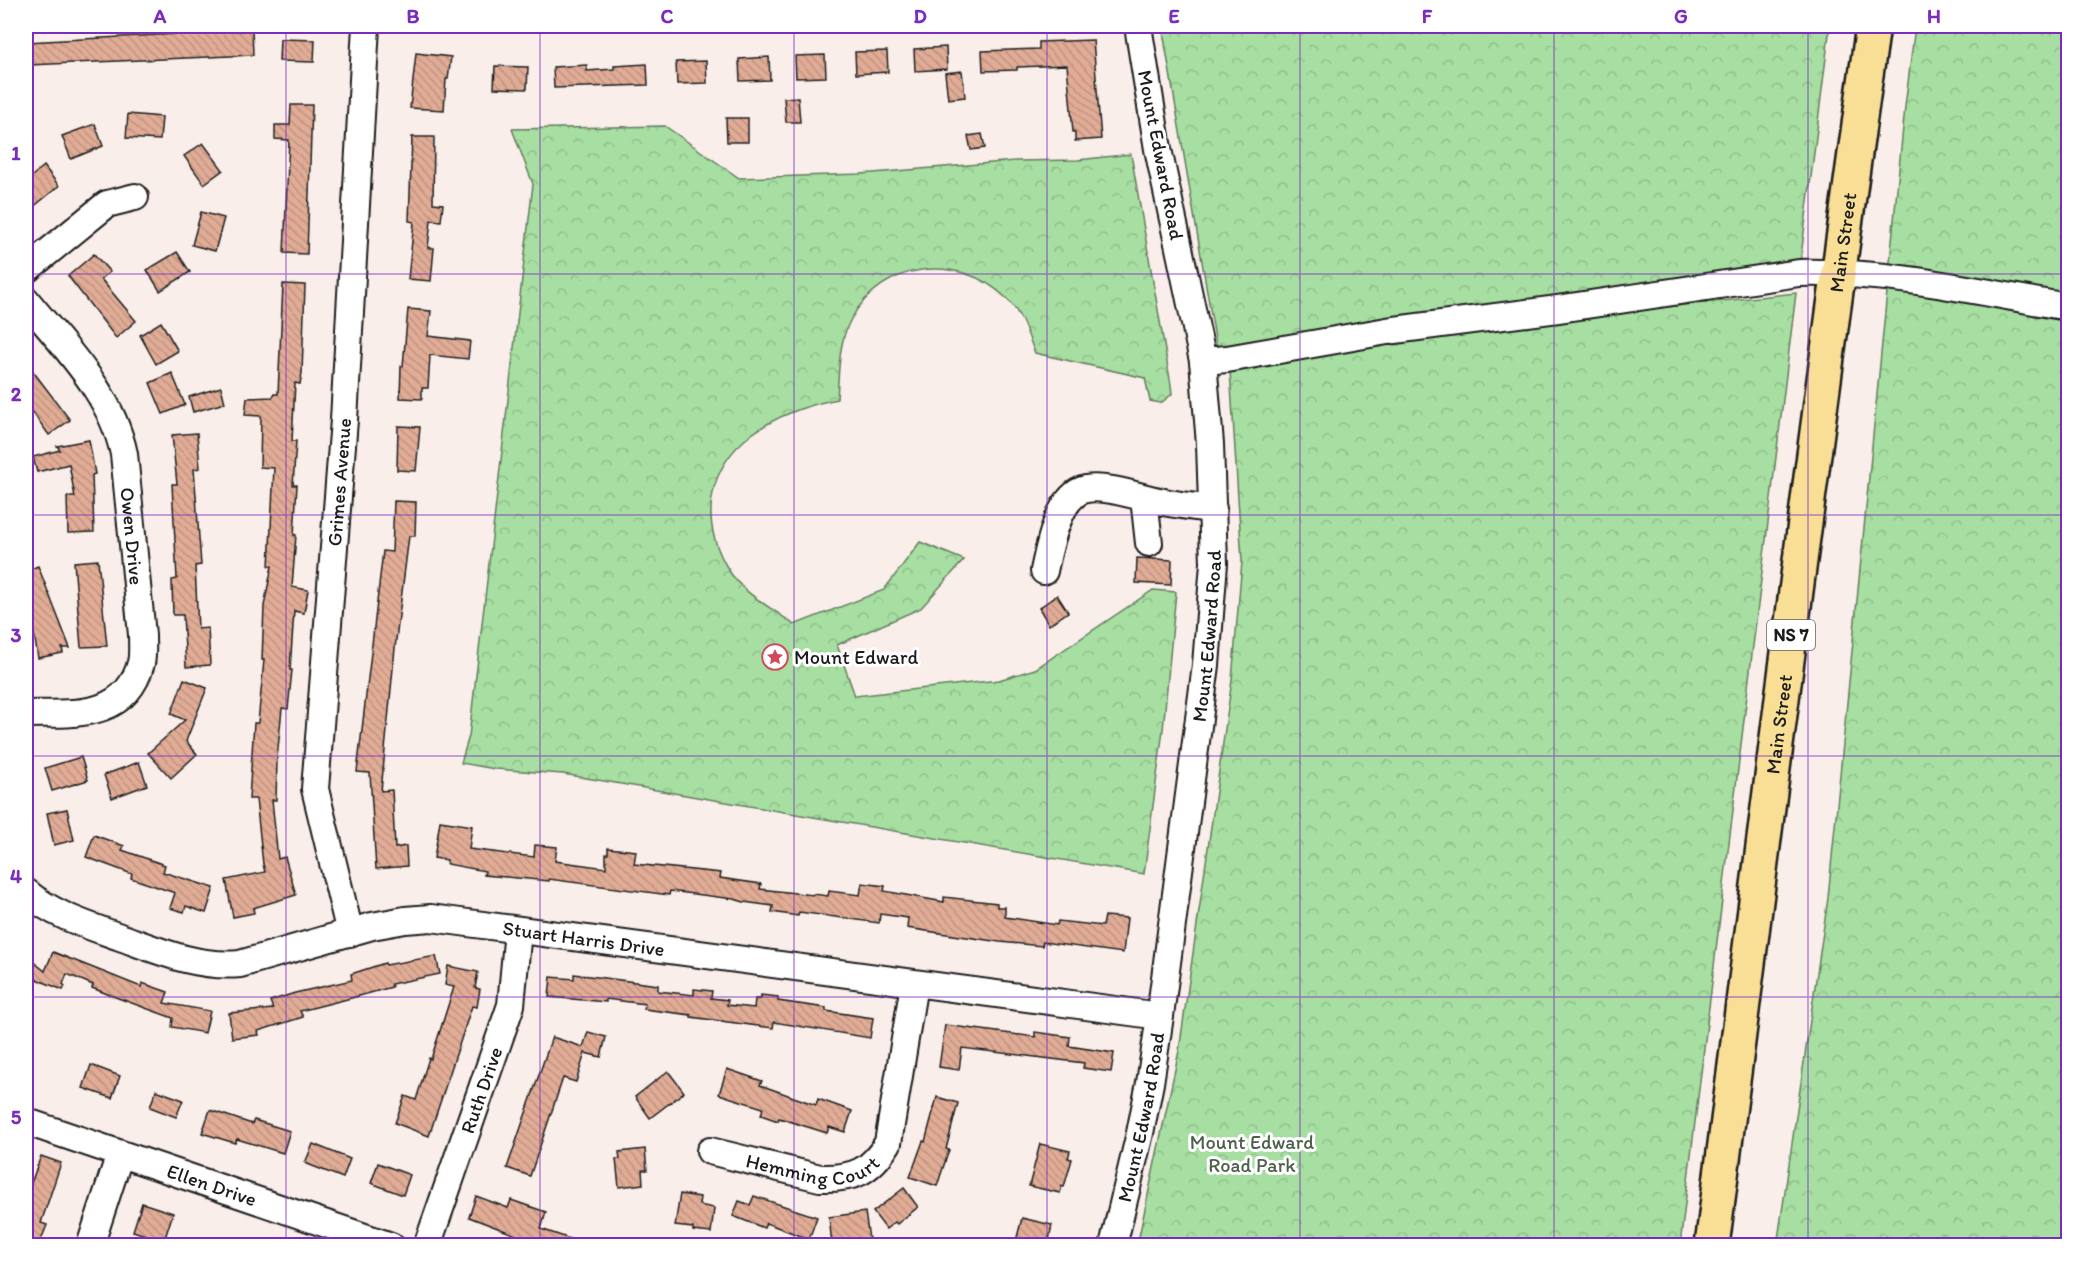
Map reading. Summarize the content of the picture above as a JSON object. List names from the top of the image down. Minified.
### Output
{"streets":{"main road":["Main Street","NS 7"],"street":["Mount Edward Road","Grimes Avenue","Owen Drive","Stuart Harris Drive","Ruth Drive","Hemming Court","Ellen Drive"]},"crossings":[["Mount Edward Road","Stuart Harris Drive"],["Grimes Avenue","Stuart Harris Drive"],["Stuart Harris Drive","Ruth Drive"],["Stuart Harris Drive","Hemming Court"]],"parks":["Mount Edward Road Park"],"places":{"place":["Mount Edward"]},"grid":{"columns":["A","B","C","D","E","F","G","H"],"rows":["1","2","3","4","5"]}}
